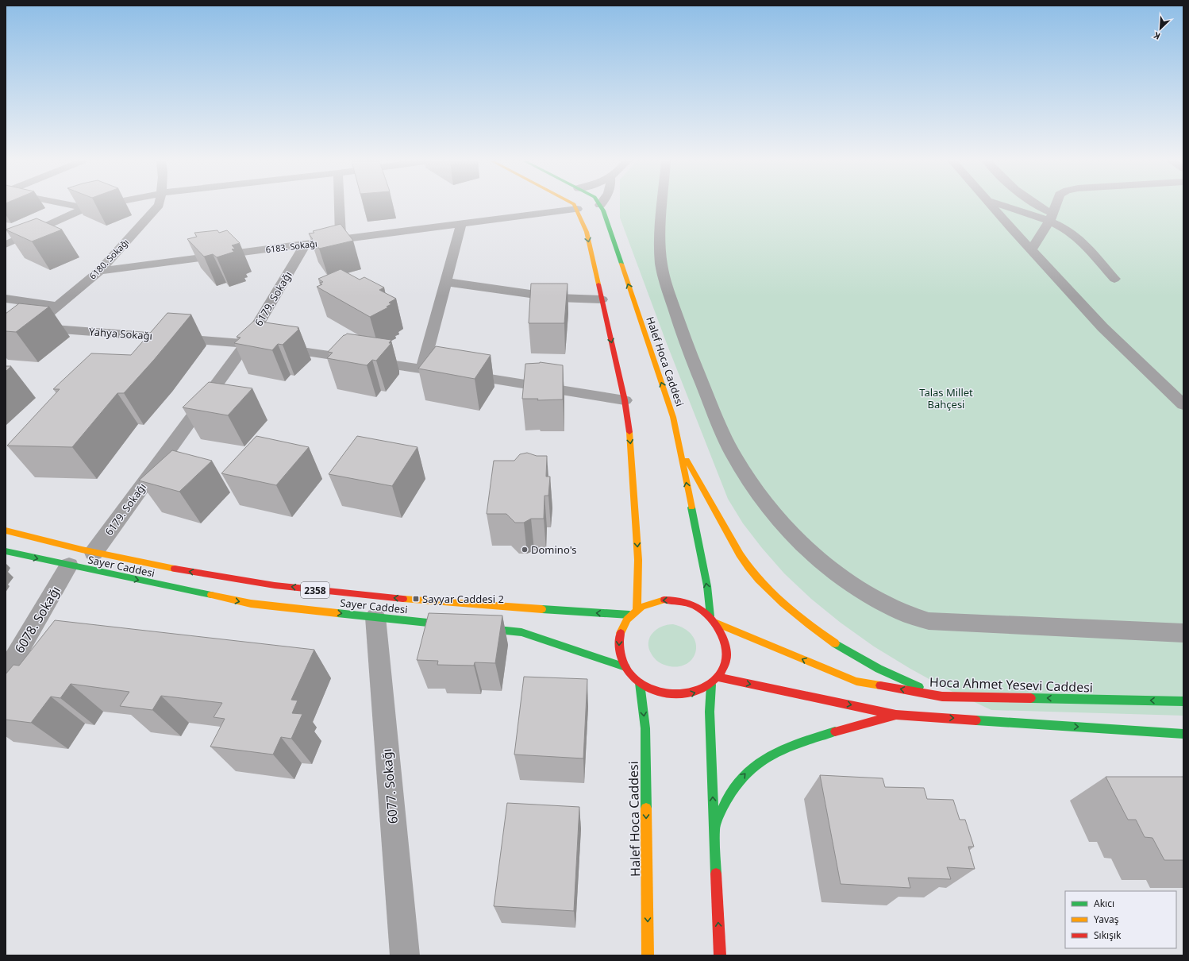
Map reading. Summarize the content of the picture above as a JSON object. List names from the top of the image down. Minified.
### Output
{"streets":{"main road":["Halef Hoca Caddesi","Sayer Caddesi","2358","Hoca Ahmet Yesevi Caddesi"],"street":["6183. Sokağı","6180. Sokağı","6179. Sokağı","Yahya Sokağı","6078. Sokağı","6077. Sokağı"]},"crossings":[["6183. Sokağı","6180. Sokağı"],["6183. Sokağı","6179. Sokağı"],["6180. Sokağı","Yahya Sokağı"],["6179. Sokağı","Yahya Sokağı"],["6179. Sokağı","Sayer Caddesi"],["Halef Hoca Caddesi","Sayer Caddesi"],["Halef Hoca Caddesi","Hoca Ahmet Yesevi Caddesi"],["Sayer Caddesi","6078. Sokağı"],["Sayer Caddesi","Hoca Ahmet Yesevi Caddesi"],["Sayer Caddesi","6077. Sokağı"]],"parks":["Talas Millet Bahçesi"],"places":{"other":["Domino's"],"transit":["Sayyar Caddesi 2"]},"legend":["Akıcı","Yavaş","Sıkışık"],"north":"bottom left"}
